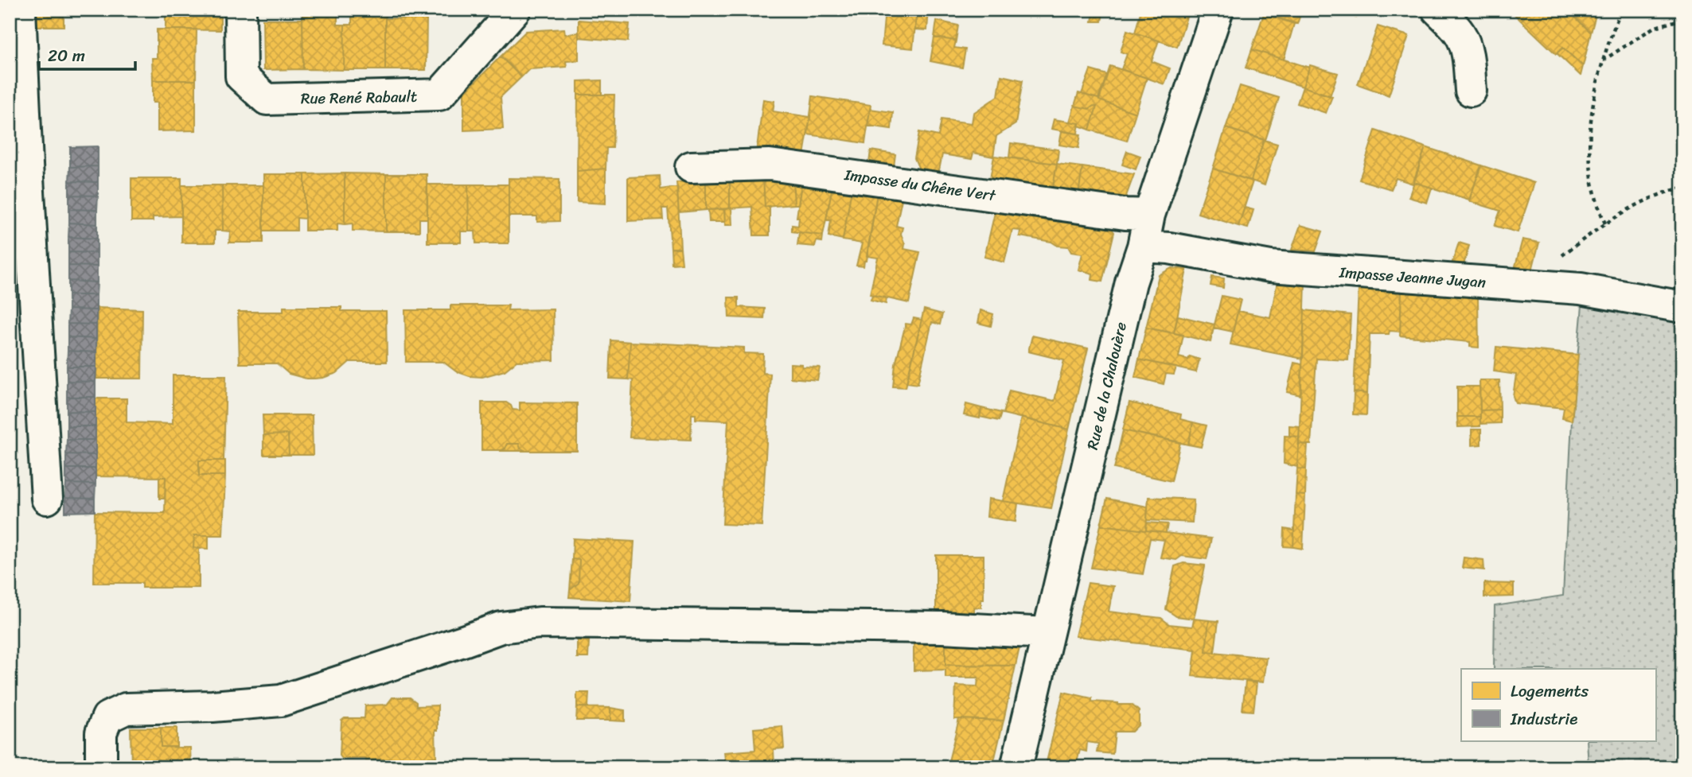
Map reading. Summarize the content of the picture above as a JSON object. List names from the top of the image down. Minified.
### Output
{"streets":{"street":["Rue René Rabault","Impasse du Chêne Vert","Impasse Jeanne Jugan","Rue de la Chalouère"]},"crossings":[["Impasse du Chêne Vert","Rue de la Chalouère"],["Impasse Jeanne Jugan","Rue de la Chalouère"]],"legend":["Logements","Industrie"],"scale_bar":"20 m"}
